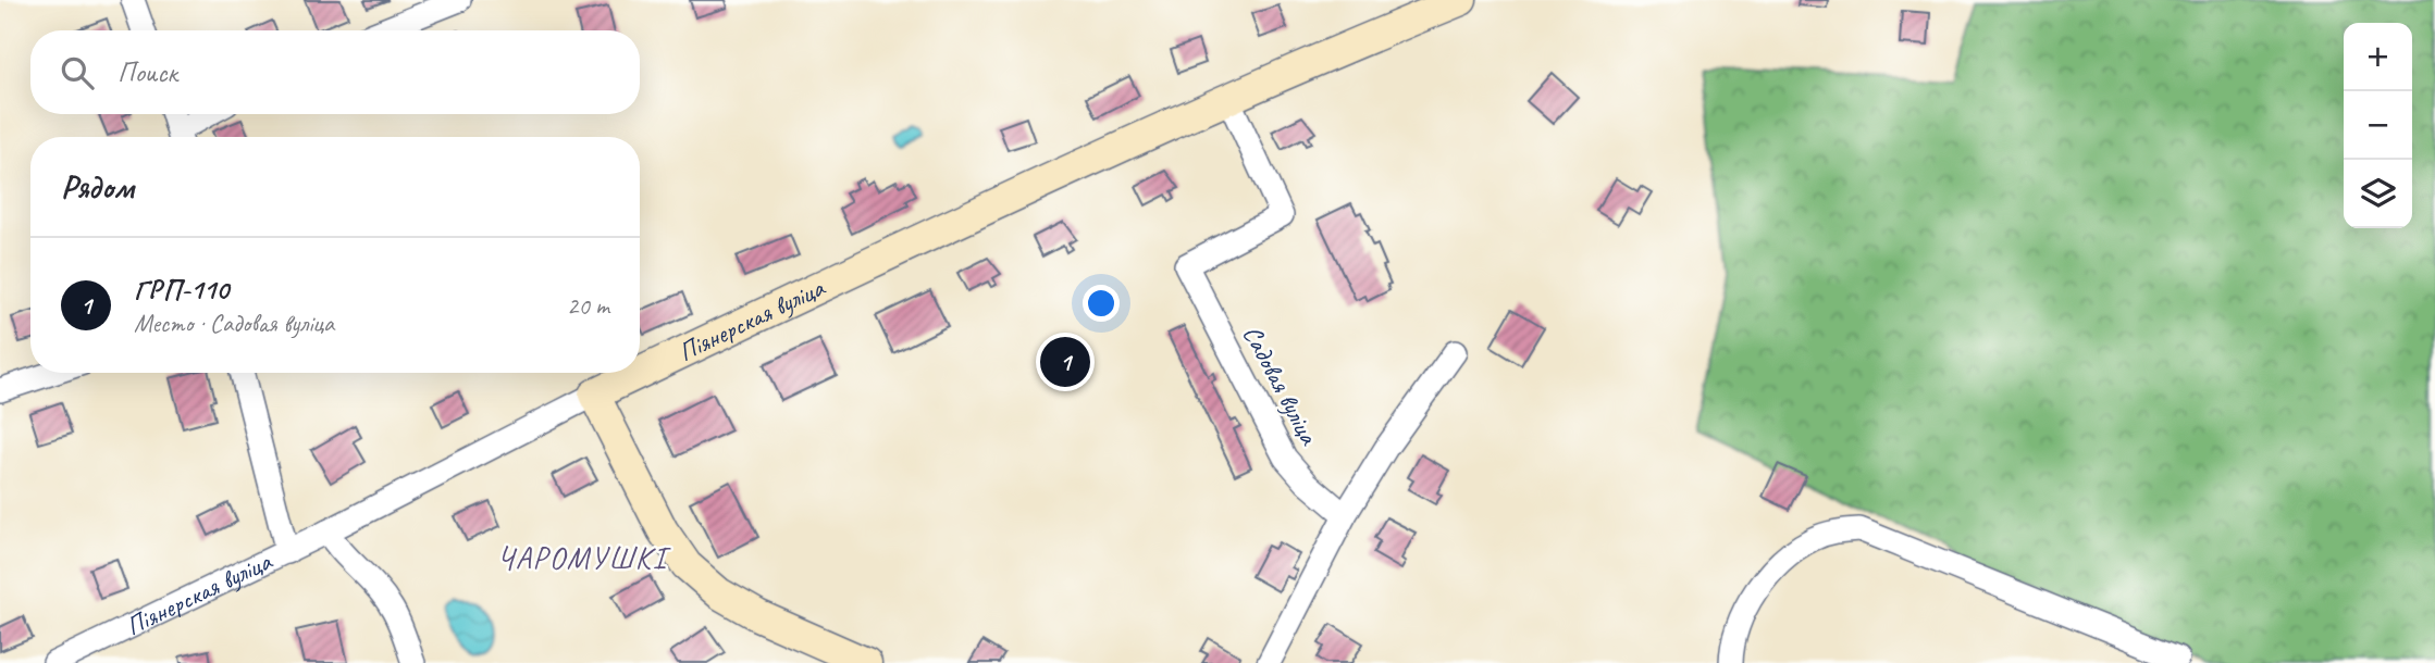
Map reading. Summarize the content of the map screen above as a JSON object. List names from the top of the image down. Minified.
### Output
{"streets":{"street":["Піянерская вуліца","Садовая вуліца"]},"crossings":[["Піянерская вуліца","Садовая вуліца"]],"districts":["ЧАРОМУШКІ"],"page":{"map_buttons":["+","−"],"search":"Поиск","heading":"Рядом","list":[{"mark":"1","name":"ГРП-110","note":"Место · Садовая вуліца","value":"20 m"}],"pins":"1"}}
